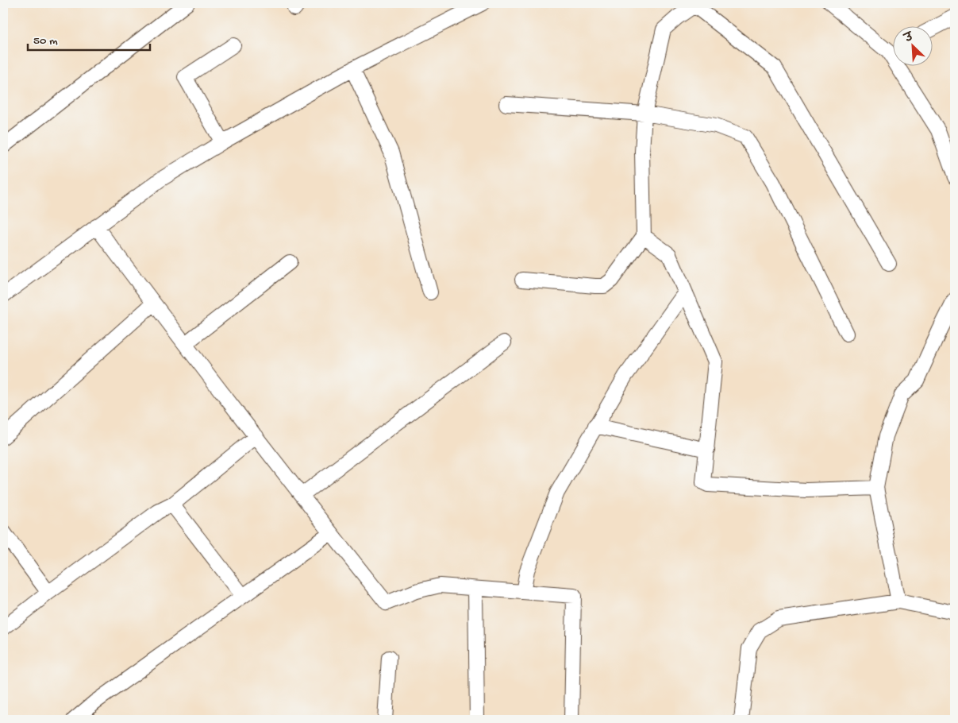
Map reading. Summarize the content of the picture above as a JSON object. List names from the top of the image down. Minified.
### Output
{"scale_bar":"50 m","north":"top left"}
